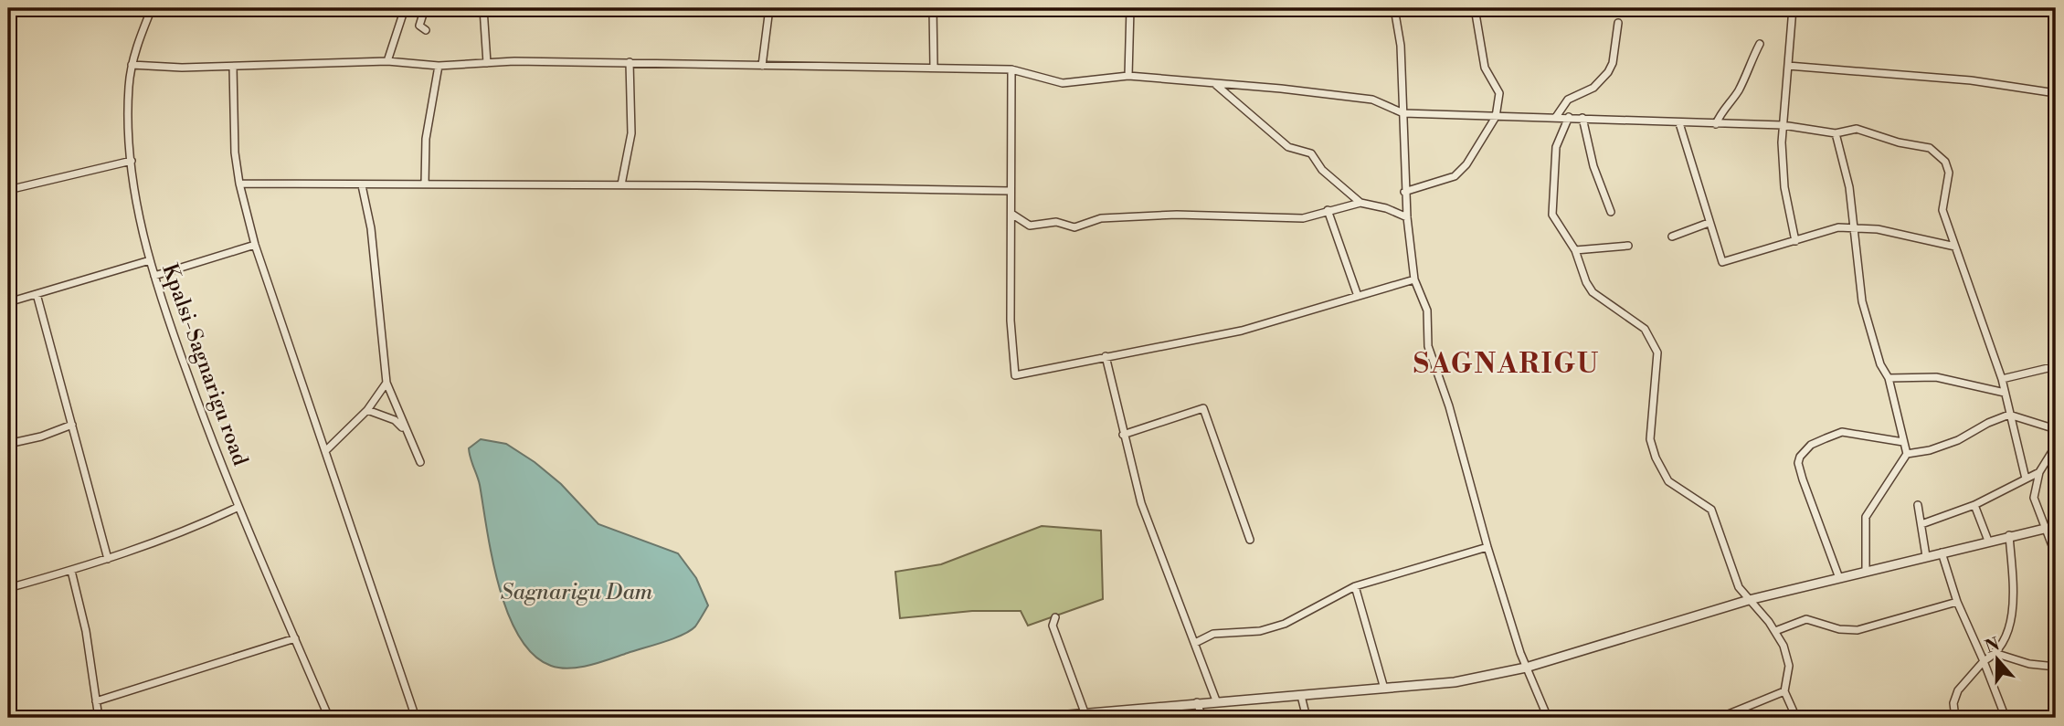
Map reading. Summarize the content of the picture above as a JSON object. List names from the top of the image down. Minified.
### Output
{"streets":{"street":["Kpalsi-Sagnarigu road"]},"districts":["SAGNARIGU"],"water":["Sagnarigu Dam"],"north":"top"}
